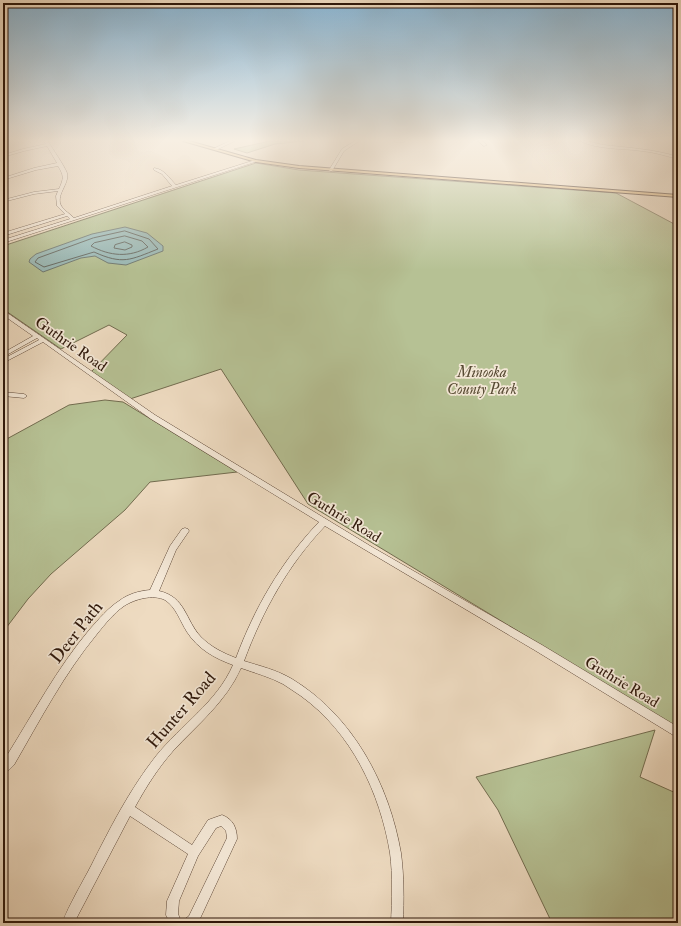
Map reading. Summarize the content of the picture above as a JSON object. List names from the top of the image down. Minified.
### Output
{"streets":{"street":["Guthrie Road","Deer Path","Hunter Road"]},"crossings":[["Guthrie Road","Hunter Road"],["Deer Path","Hunter Road"]],"parks":["Minooka County Park"]}
